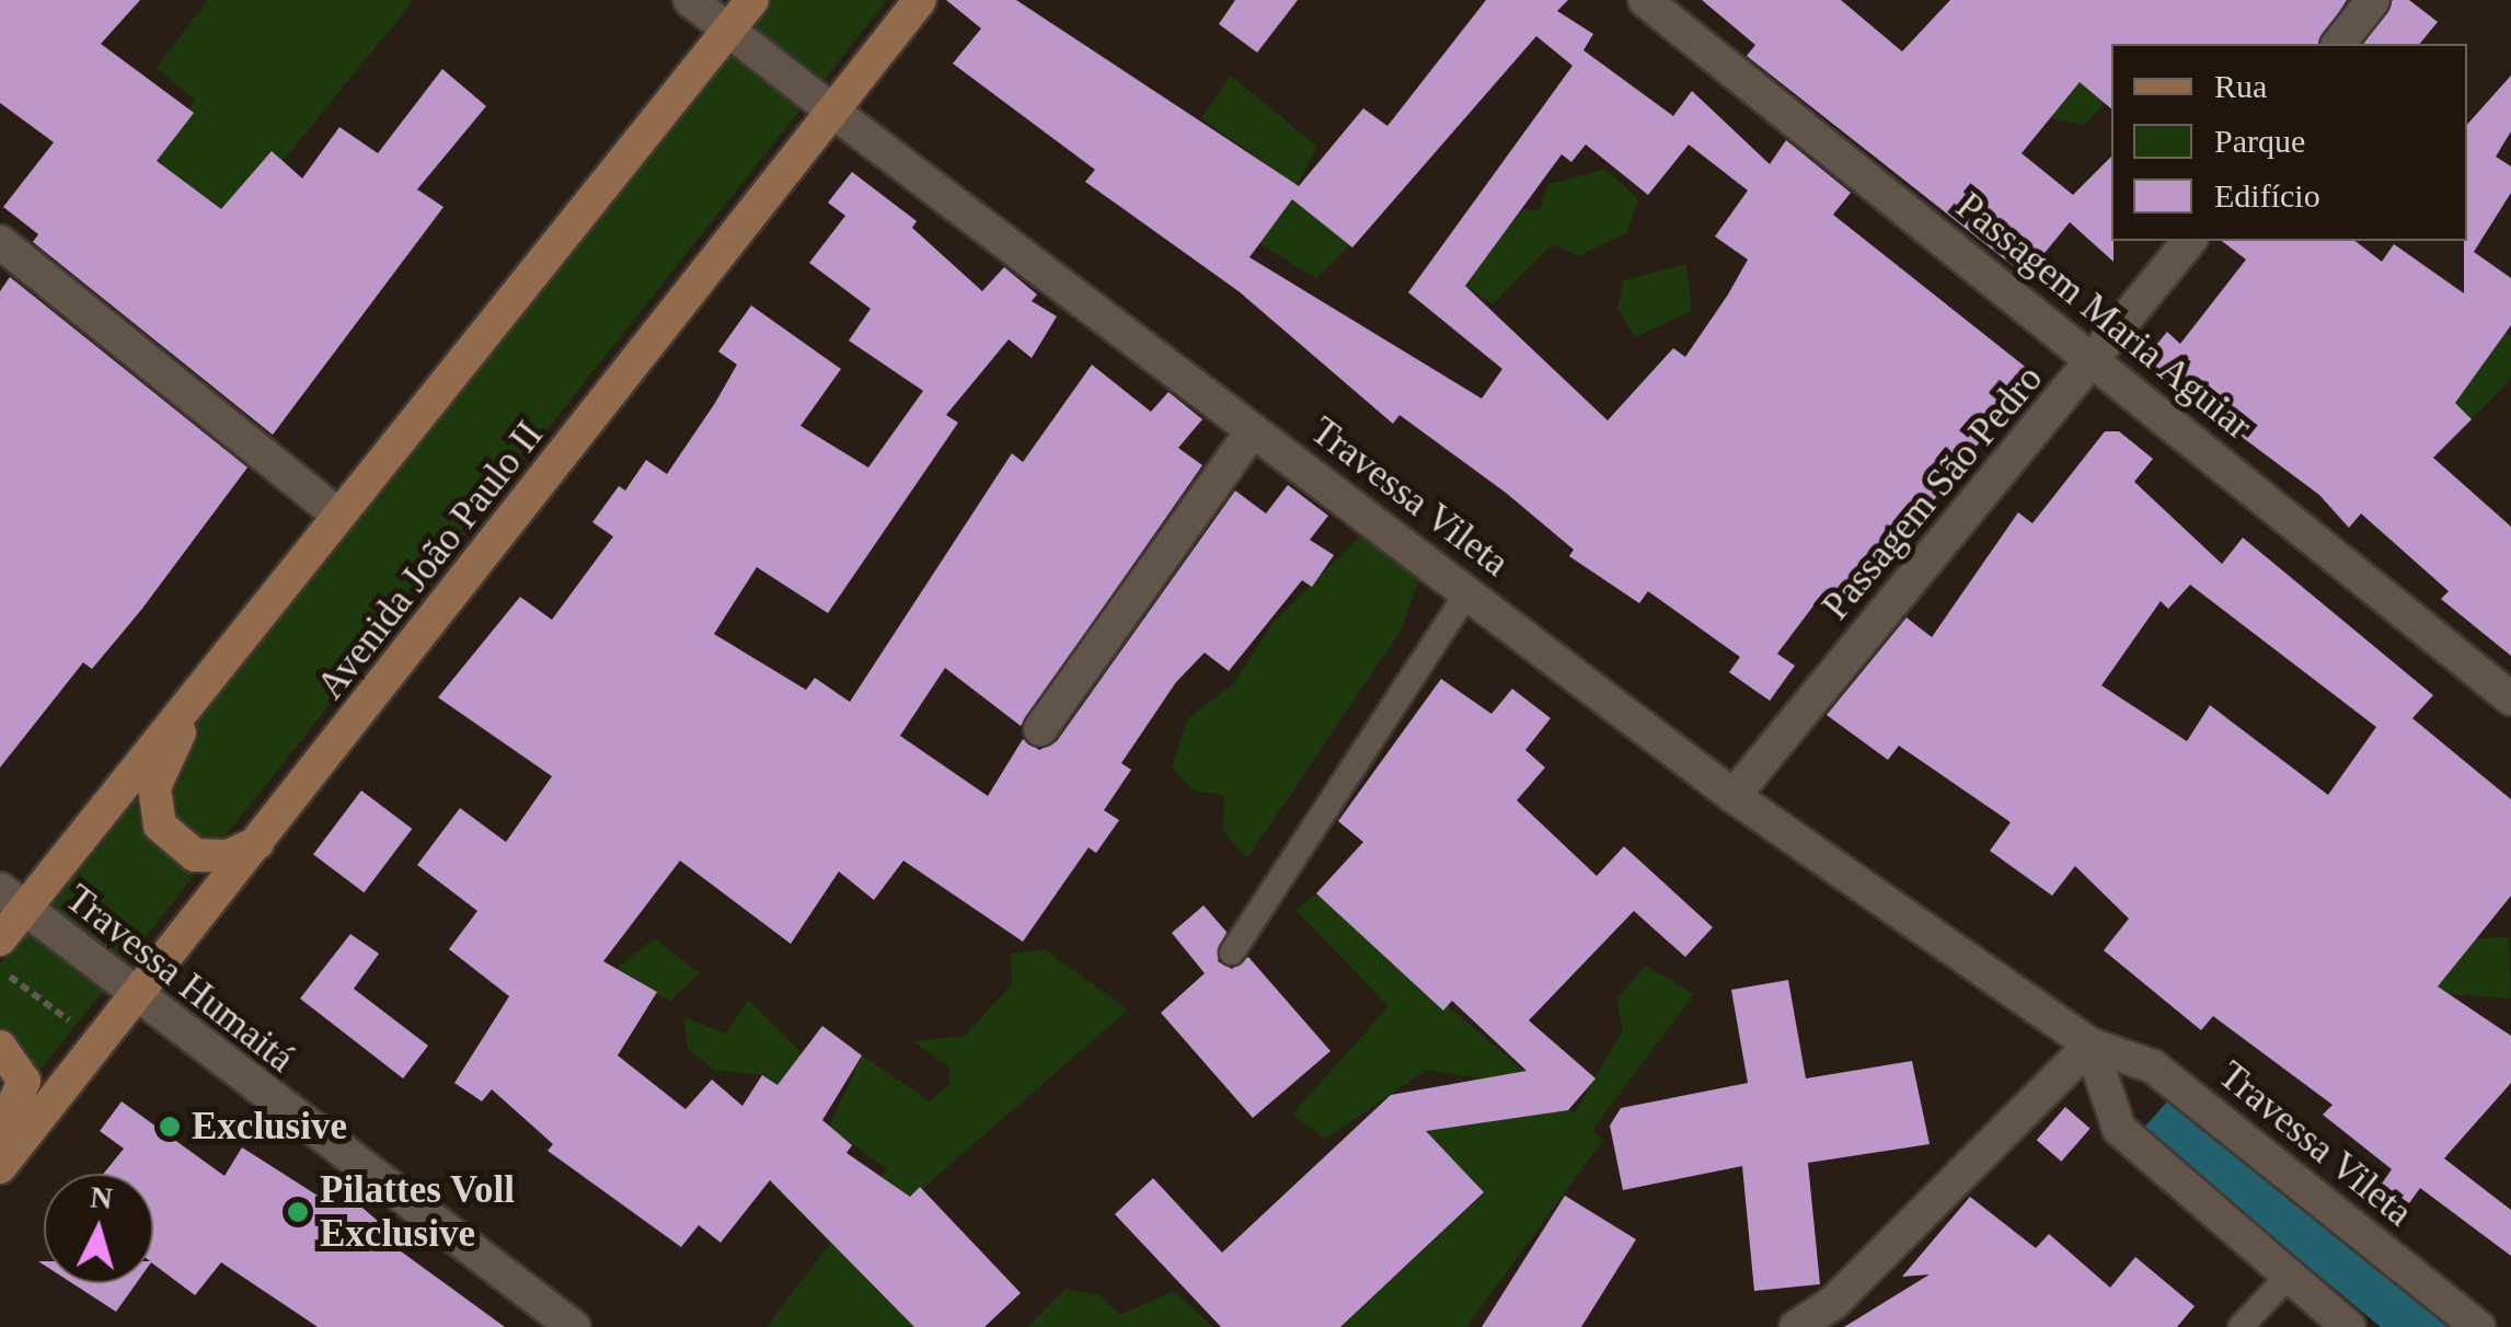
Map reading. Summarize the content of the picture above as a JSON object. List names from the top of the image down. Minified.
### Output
{"streets":{"main road":["Avenida João Paulo II"],"street":["Passagem Maria Aguiar","Passagem São Pedro","Travessa Vileta","Travessa Humaitá"]},"crossings":[["Passagem Maria Aguiar","Passagem São Pedro"],["Passagem São Pedro","Travessa Vileta"],["Travessa Vileta","Avenida João Paulo II"],["Avenida João Paulo II","Travessa Humaitá"]],"places":["Exclusive","Pilattes Voll Exclusive"],"legend":["Rua","Parque","Edifício"],"north":"top"}
